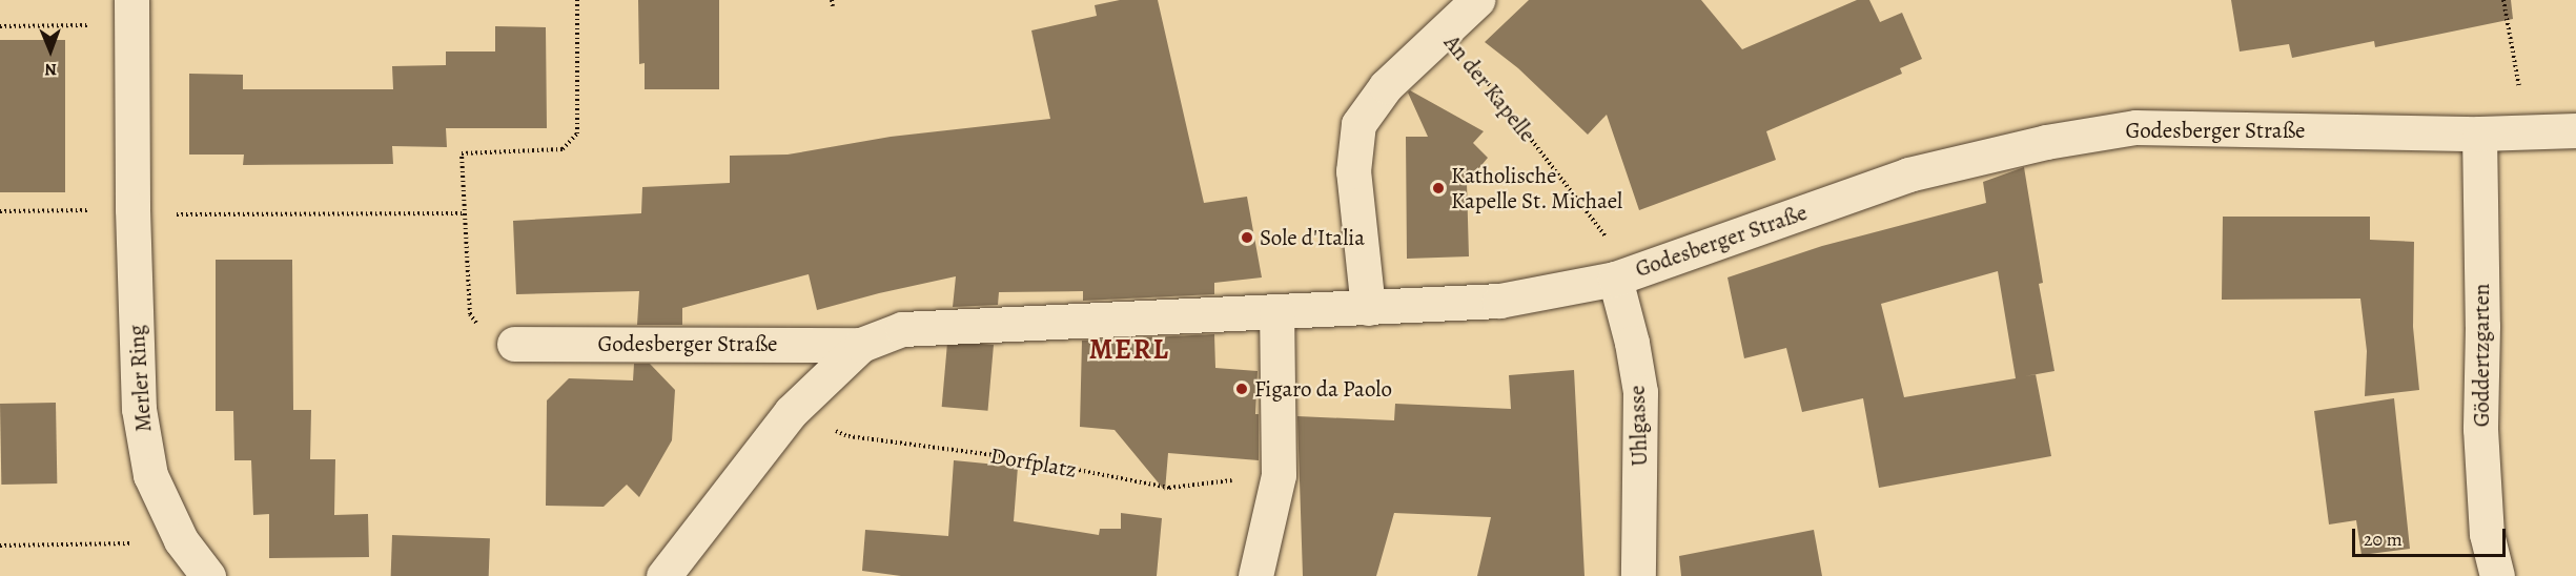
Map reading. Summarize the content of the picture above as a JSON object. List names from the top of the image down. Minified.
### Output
{"streets":{"street":["An der Kapelle","Godesberger Straße","Göddertzgarten","Merler Ring","Uhlgasse"],"path":["Dorfplatz"]},"crossings":[["An der Kapelle","Godesberger Straße"],["An der Kapelle","Uhlgasse"],["Godesberger Straße","Göddertzgarten"],["Godesberger Straße","Uhlgasse"],["Godesberger Straße","Dorfplatz"]],"districts":["MERL"],"places":["Katholische Kapelle St. Michael","Sole d'Italia","Figaro da Paolo"],"scale_bar":"20 m","north":"bottom"}
